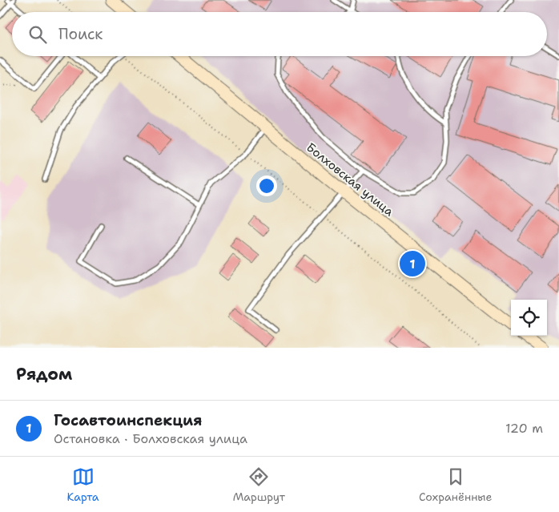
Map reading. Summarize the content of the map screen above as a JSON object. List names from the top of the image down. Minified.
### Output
{"streets":{"main road":["Болховская улица"]},"page":{"search":"Поиск","pins":"1","heading":"Рядом","list":[{"mark":"1","name":"Госавтоинспекция","note":"Остановка · Болховская улица","value":"120 m"}],"nav":["Карта","Маршрут","Сохранённые"]}}
